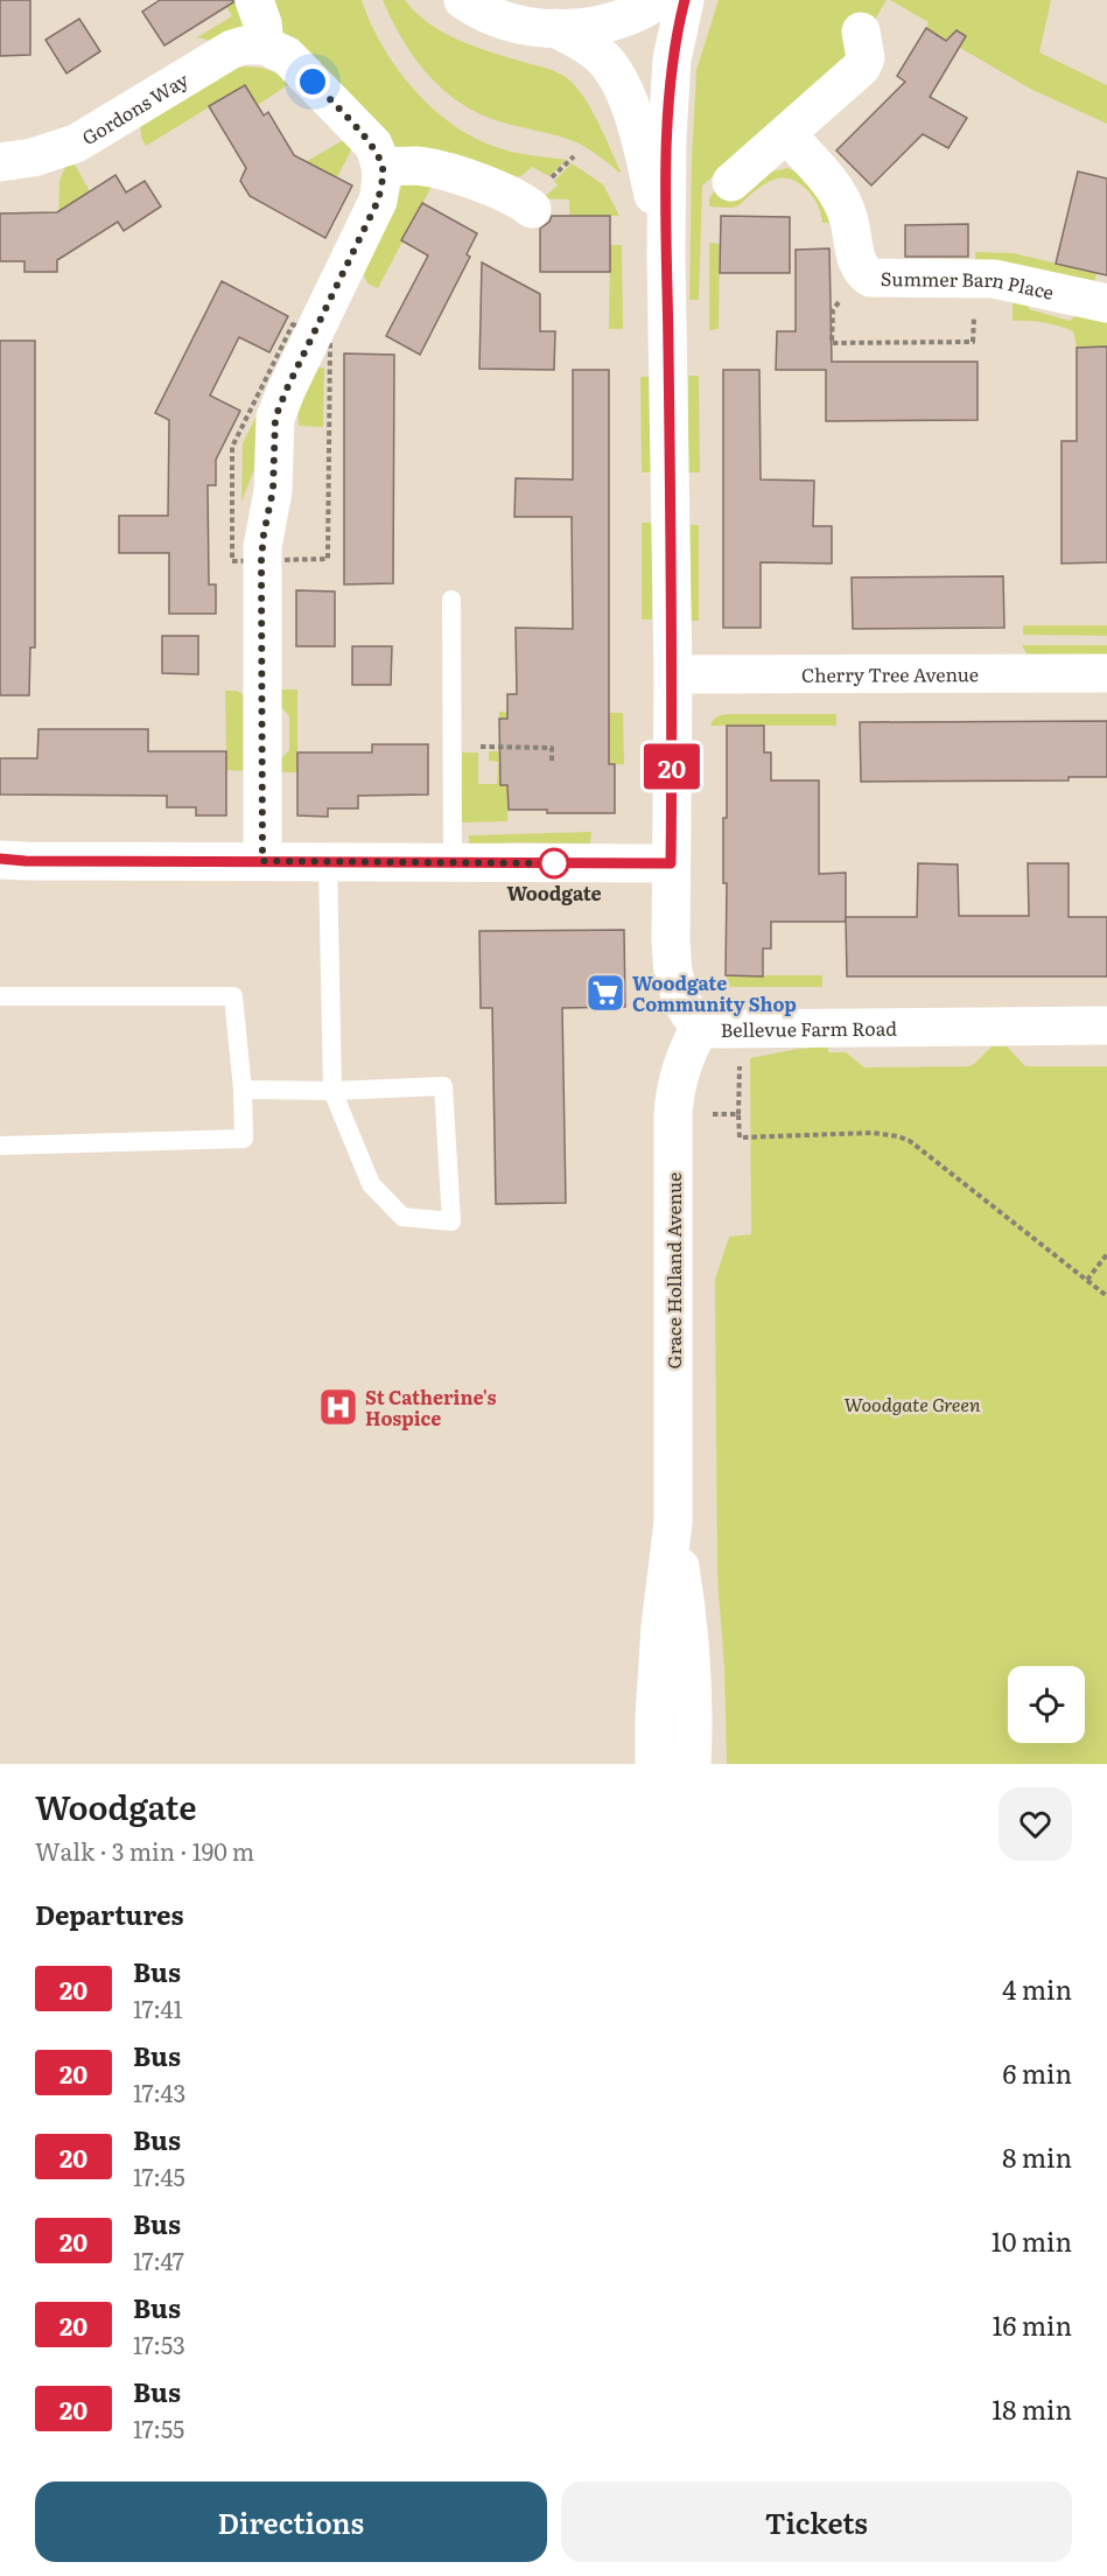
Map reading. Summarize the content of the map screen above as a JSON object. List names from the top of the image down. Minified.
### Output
{"streets":{"street":["Gordons Way","Summer Barn Place","Cherry Tree Avenue","Bellevue Farm Road","Grace Holland Avenue"]},"crossings":[["Cherry Tree Avenue","Bellevue Farm Road"],["Bellevue Farm Road","Grace Holland Avenue"]],"parks":["Woodgate Green"],"places":{"other":["Woodgate"],"supermarket":["Woodgate Community Shop"],"hospital":["St Catherine's Hospice"]},"lines":["bus line 20"],"page":{"on_map":"20","heading":[["Woodgate","Walk · 3 min · 190 m"],"Departures"],"list":[{"mark":"20","name":"Bus","note":"17:41","value":"4 min"},{"mark":"20","name":"Bus","note":"17:43","value":"6 min"},{"mark":"20","name":"Bus","note":"17:45","value":"8 min"},{"mark":"20","name":"Bus","note":"17:47","value":"10 min"},{"mark":"20","name":"Bus","note":"17:53","value":"16 min"},{"mark":"20","name":"Bus","note":"17:55","value":"18 min"}],"buttons":["Directions","Tickets"]}}
